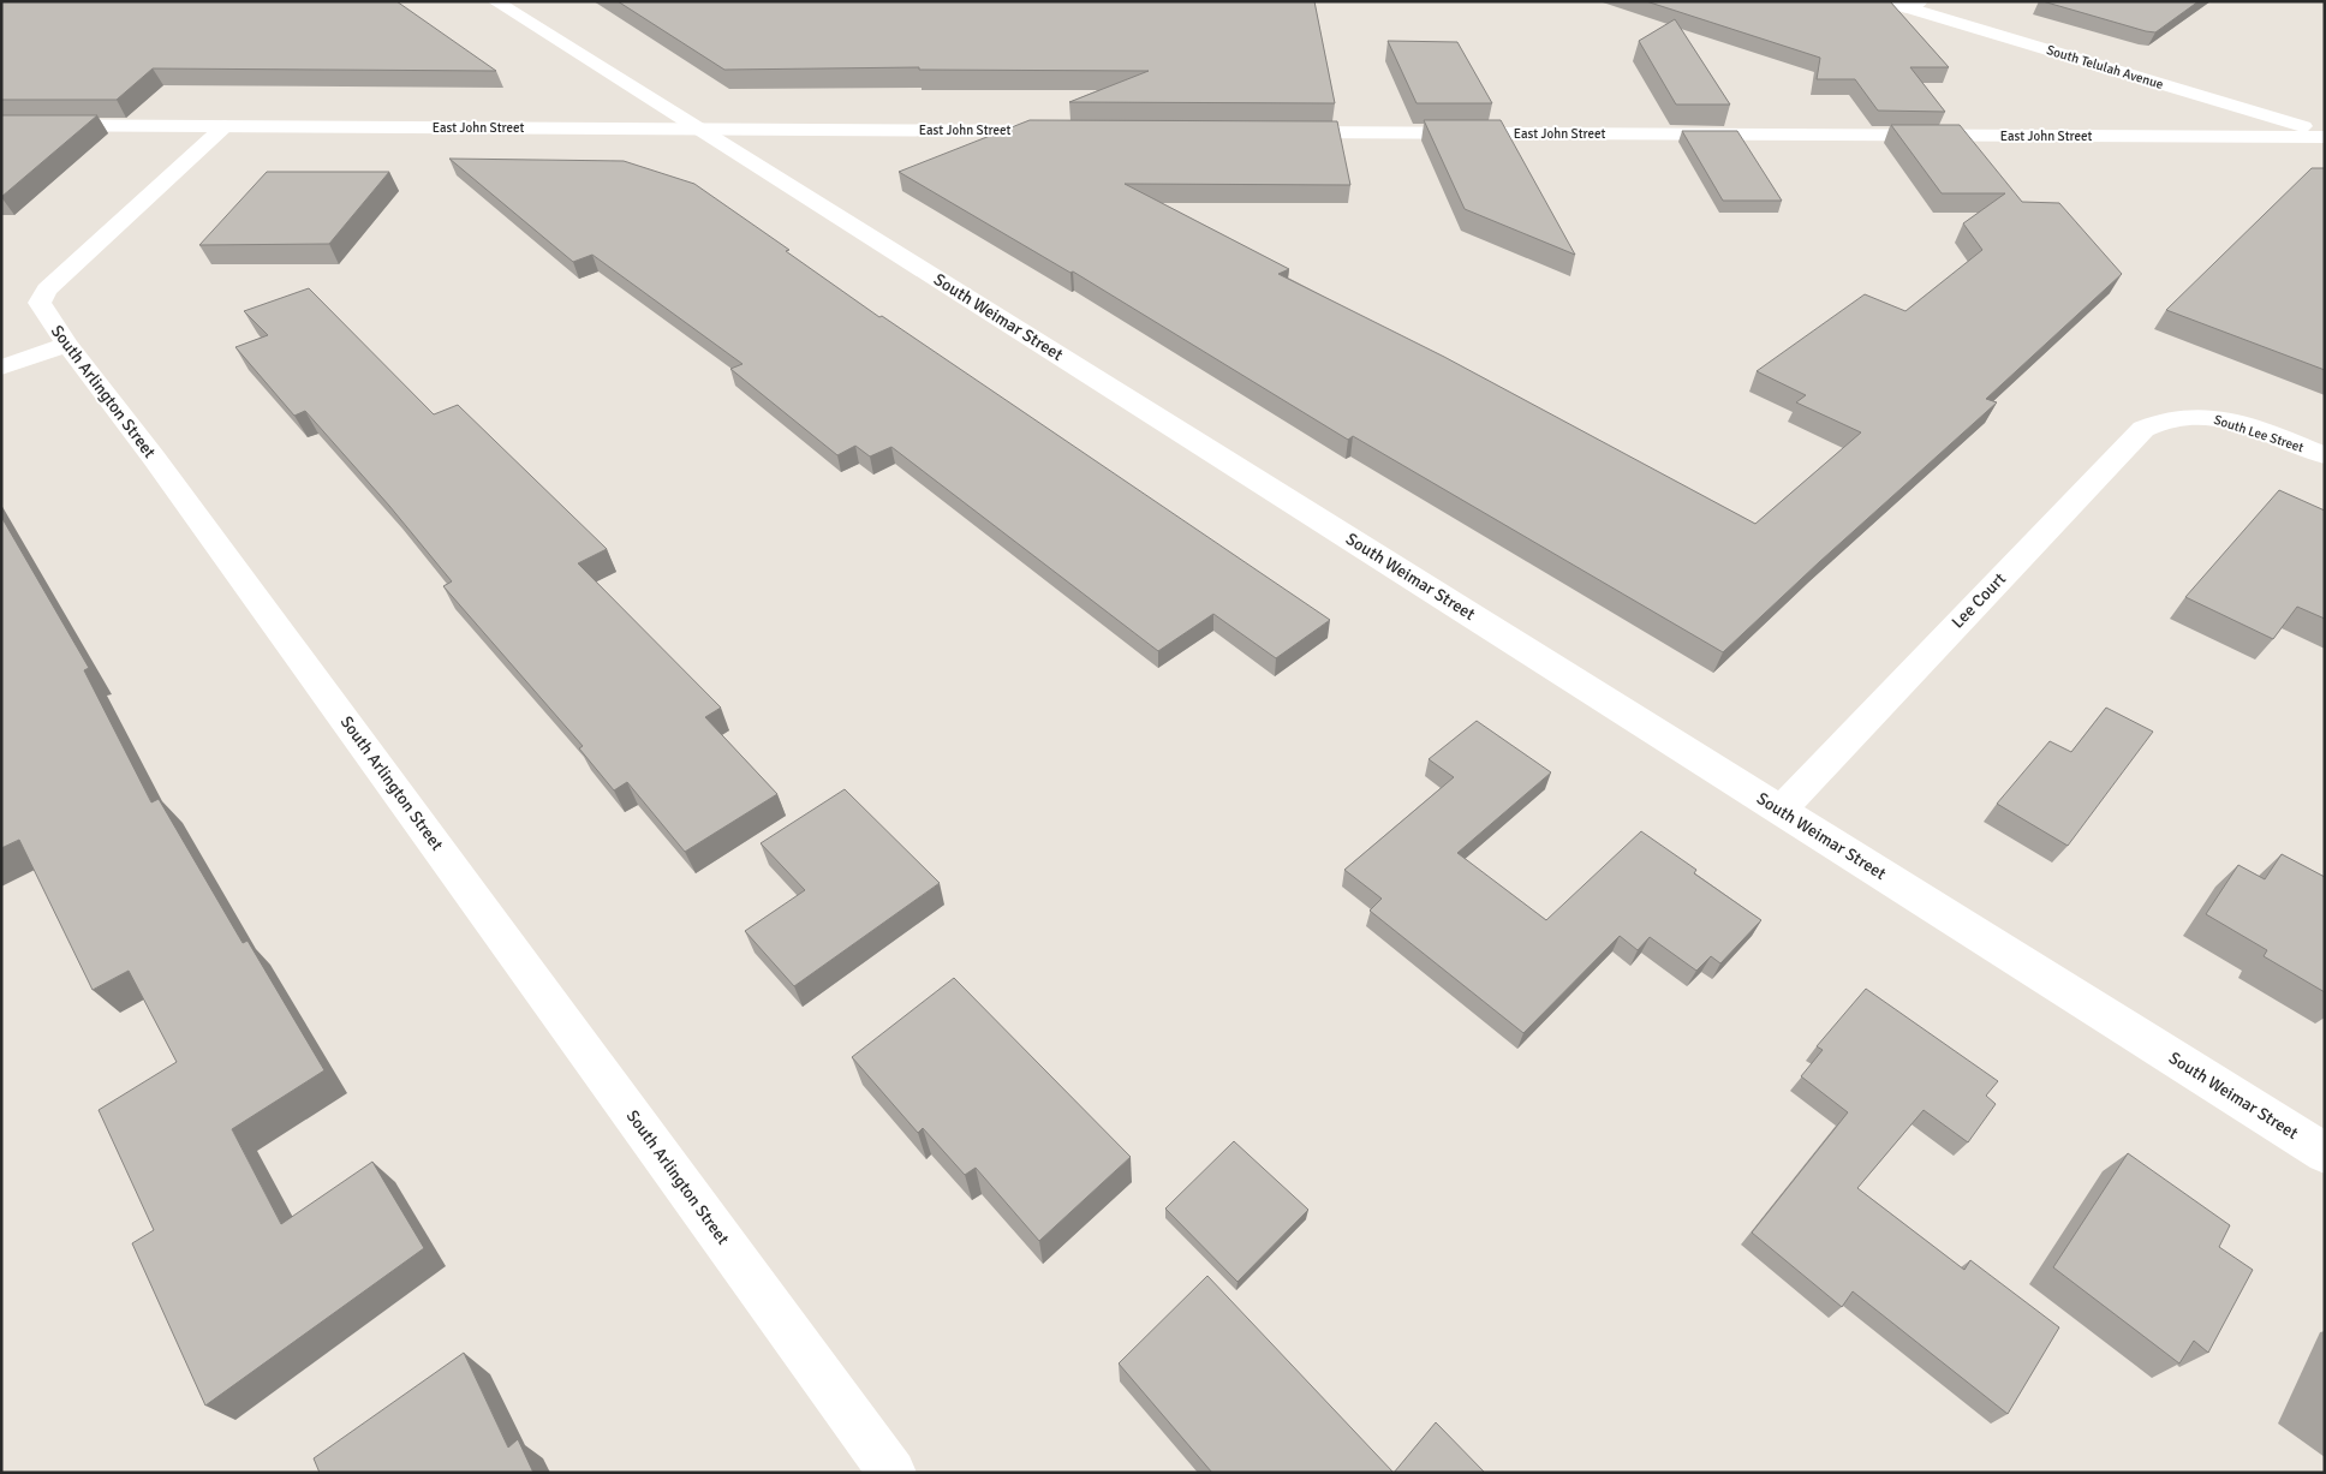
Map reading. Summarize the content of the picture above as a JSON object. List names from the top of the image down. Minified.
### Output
{"streets":{"street":["South Telulah Avenue","East John Street","South Weimar Street","South Arlington Street","South Lee Street","Lee Court"]},"crossings":[["South Telulah Avenue","East John Street"],["East John Street","South Weimar Street"],["East John Street","South Arlington Street"],["South Weimar Street","Lee Court"],["South Lee Street","Lee Court"]]}
